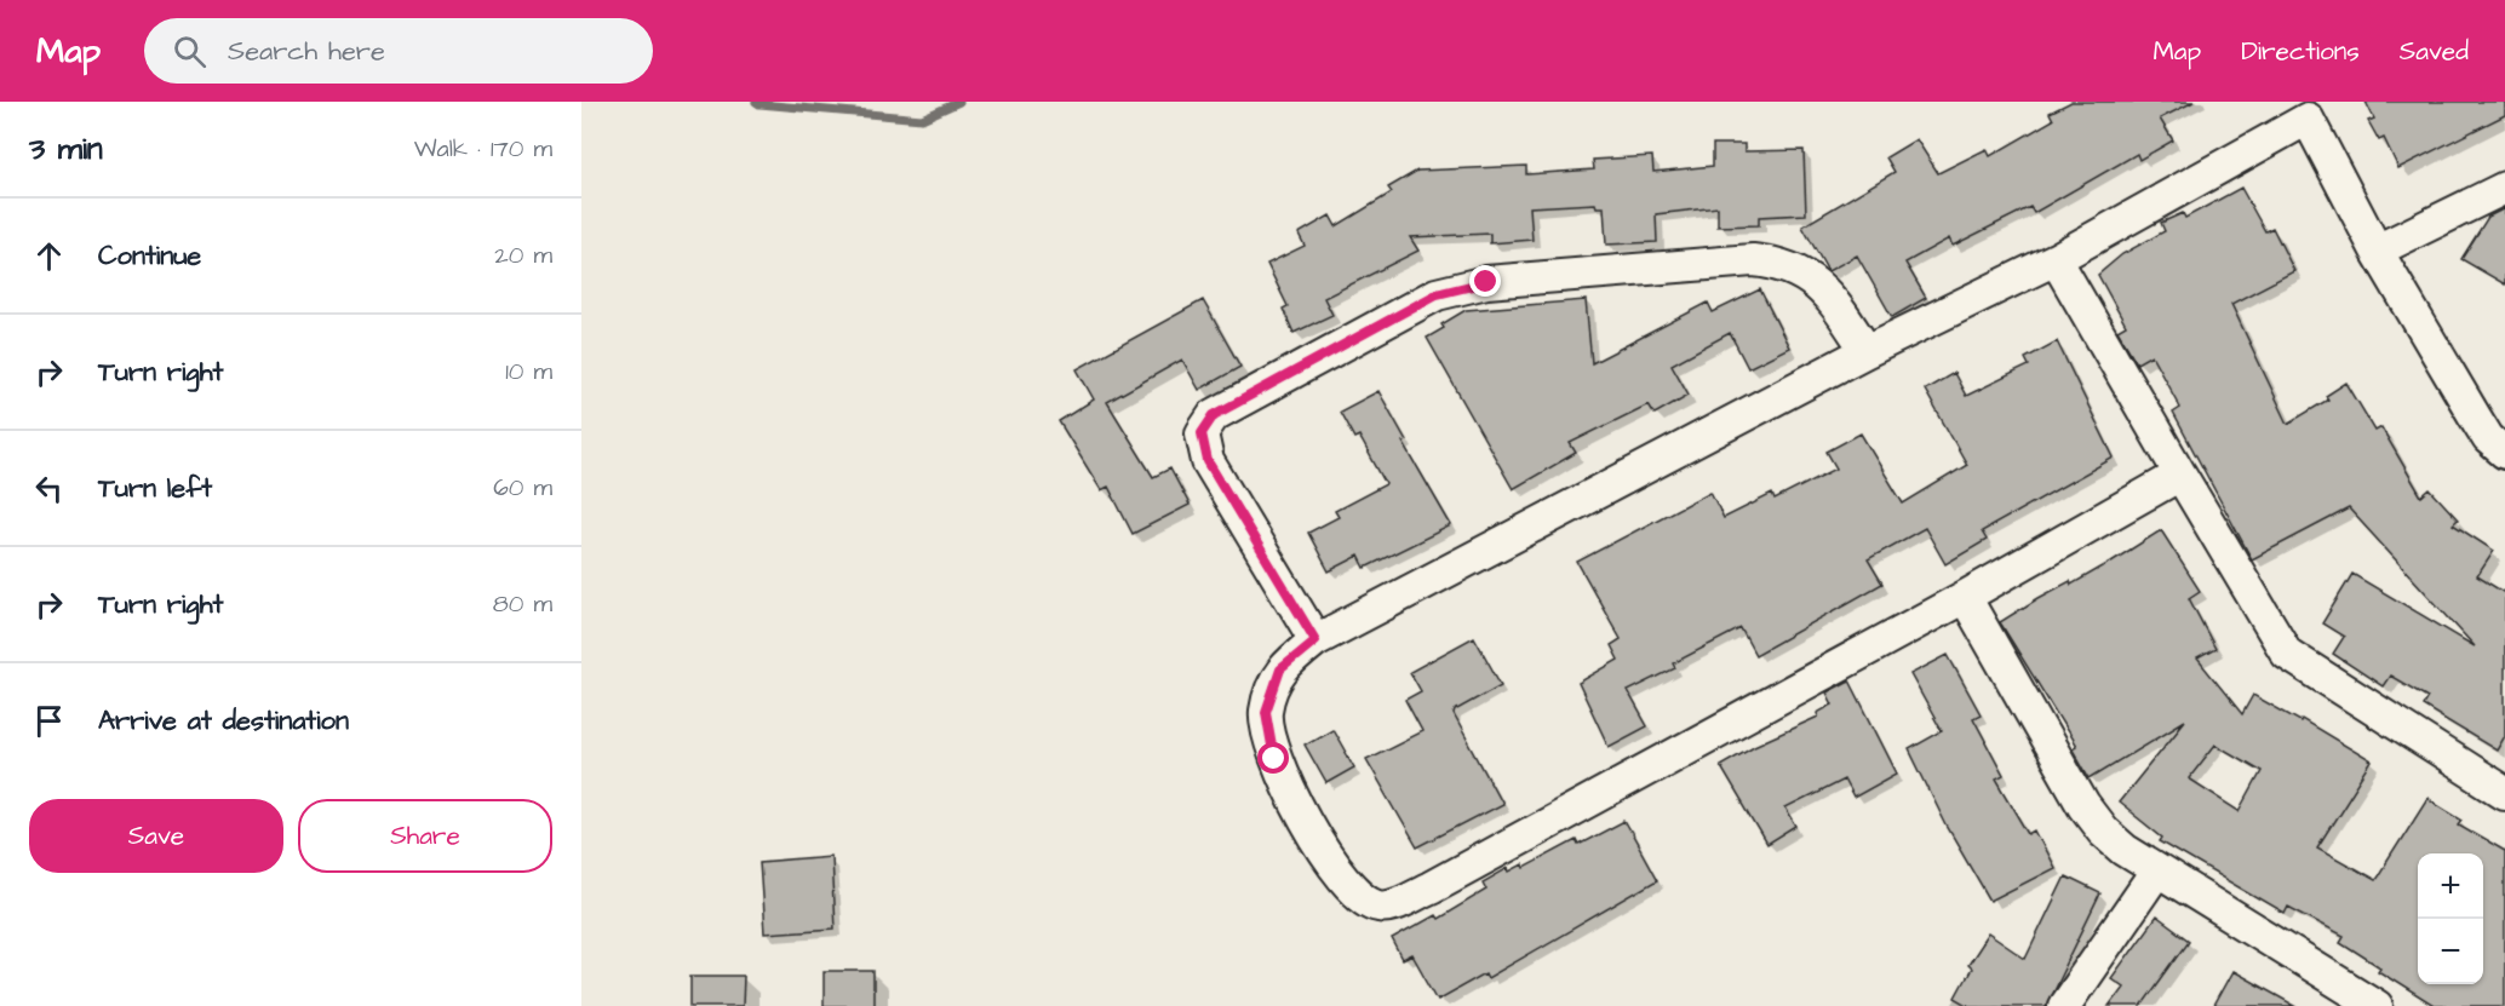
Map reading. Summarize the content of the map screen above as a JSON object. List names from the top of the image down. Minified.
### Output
{"page":{"header":"Map","search":"Search here","nav":["Map","Directions","Saved"],"heading":["3 min","Walk · 170 m"],"list":[["Continue","20 m"],["Turn right","10 m"],["Turn left","60 m"],["Turn right","80 m"],"Arrive at destination"],"buttons":["Save","Share"],"map_buttons":["+","−"]}}
